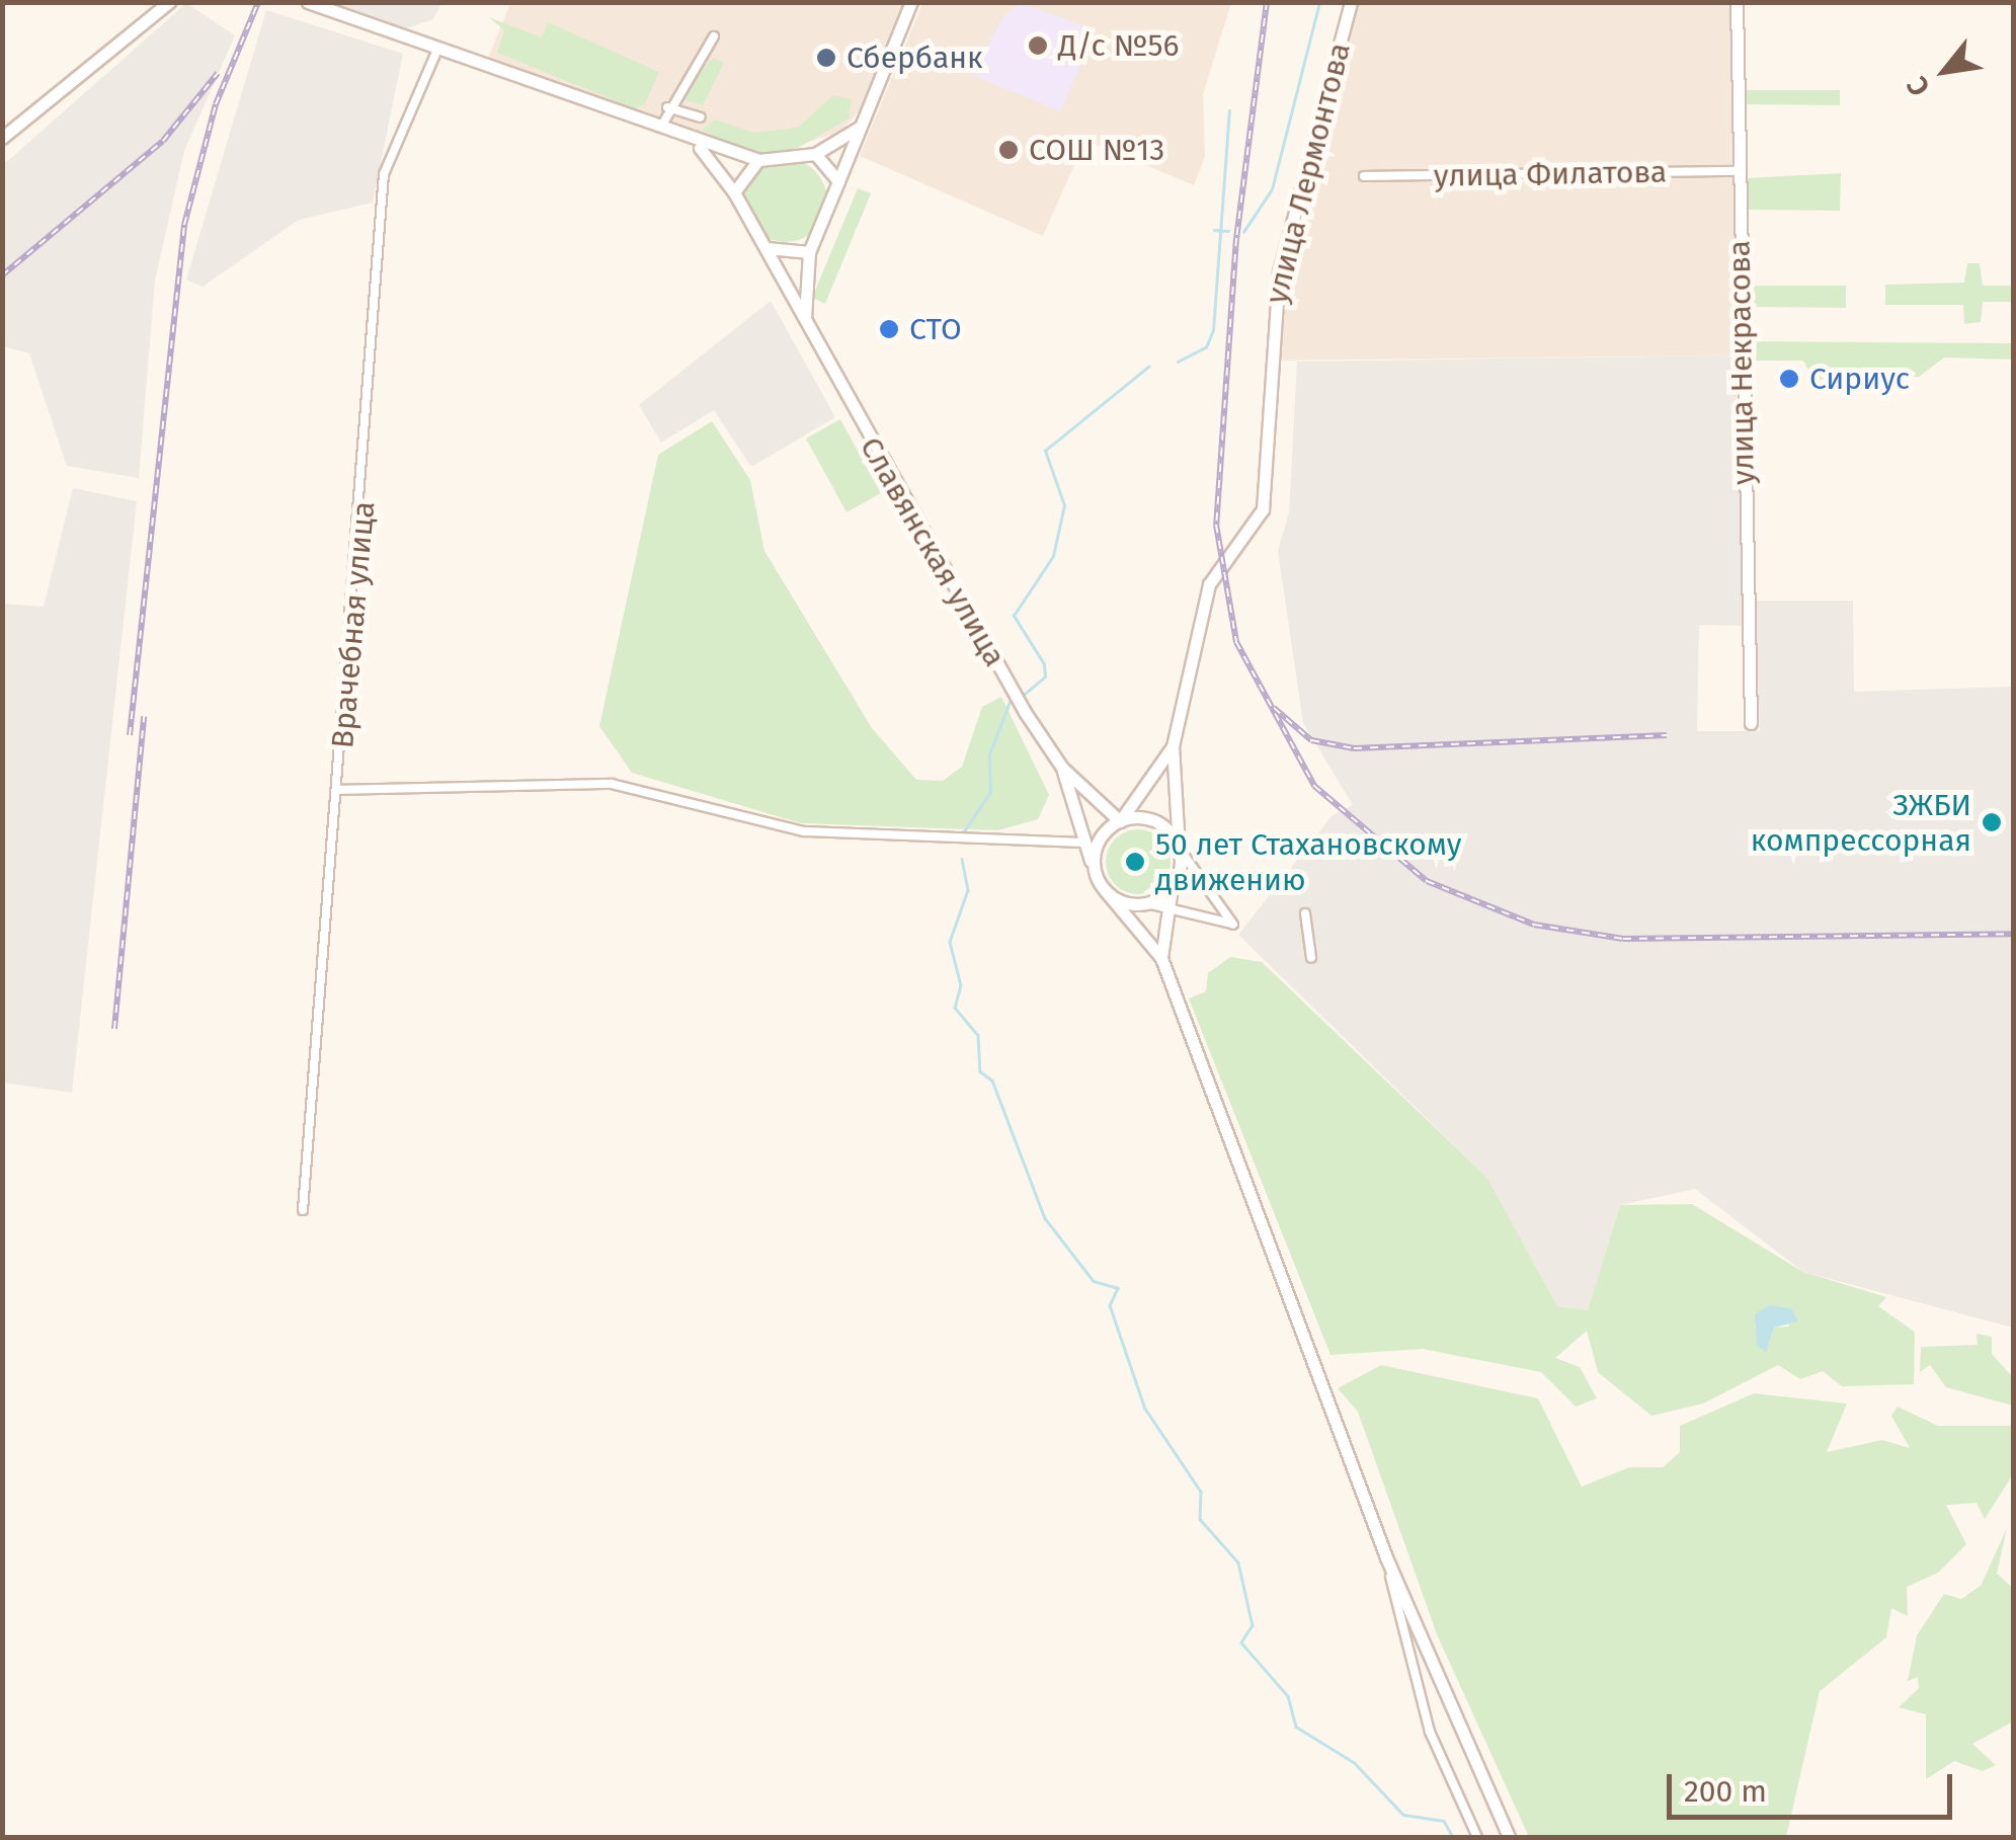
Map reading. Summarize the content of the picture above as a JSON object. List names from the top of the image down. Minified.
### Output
{"streets":{"main road":["улица Лермонтова","улица Некрасова","Славянская улица"],"street":["улица Филатова","Врачебная улица"]},"crossings":[["улица Филатова","улица Некрасова"]],"places":["Д/с №56","Сбербанк","СОШ №13","СТО","Сириус","ЗЖБИ компрессорная","50 лет Стахановскому движению"],"scale_bar":"200 m","north":"bottom left"}
